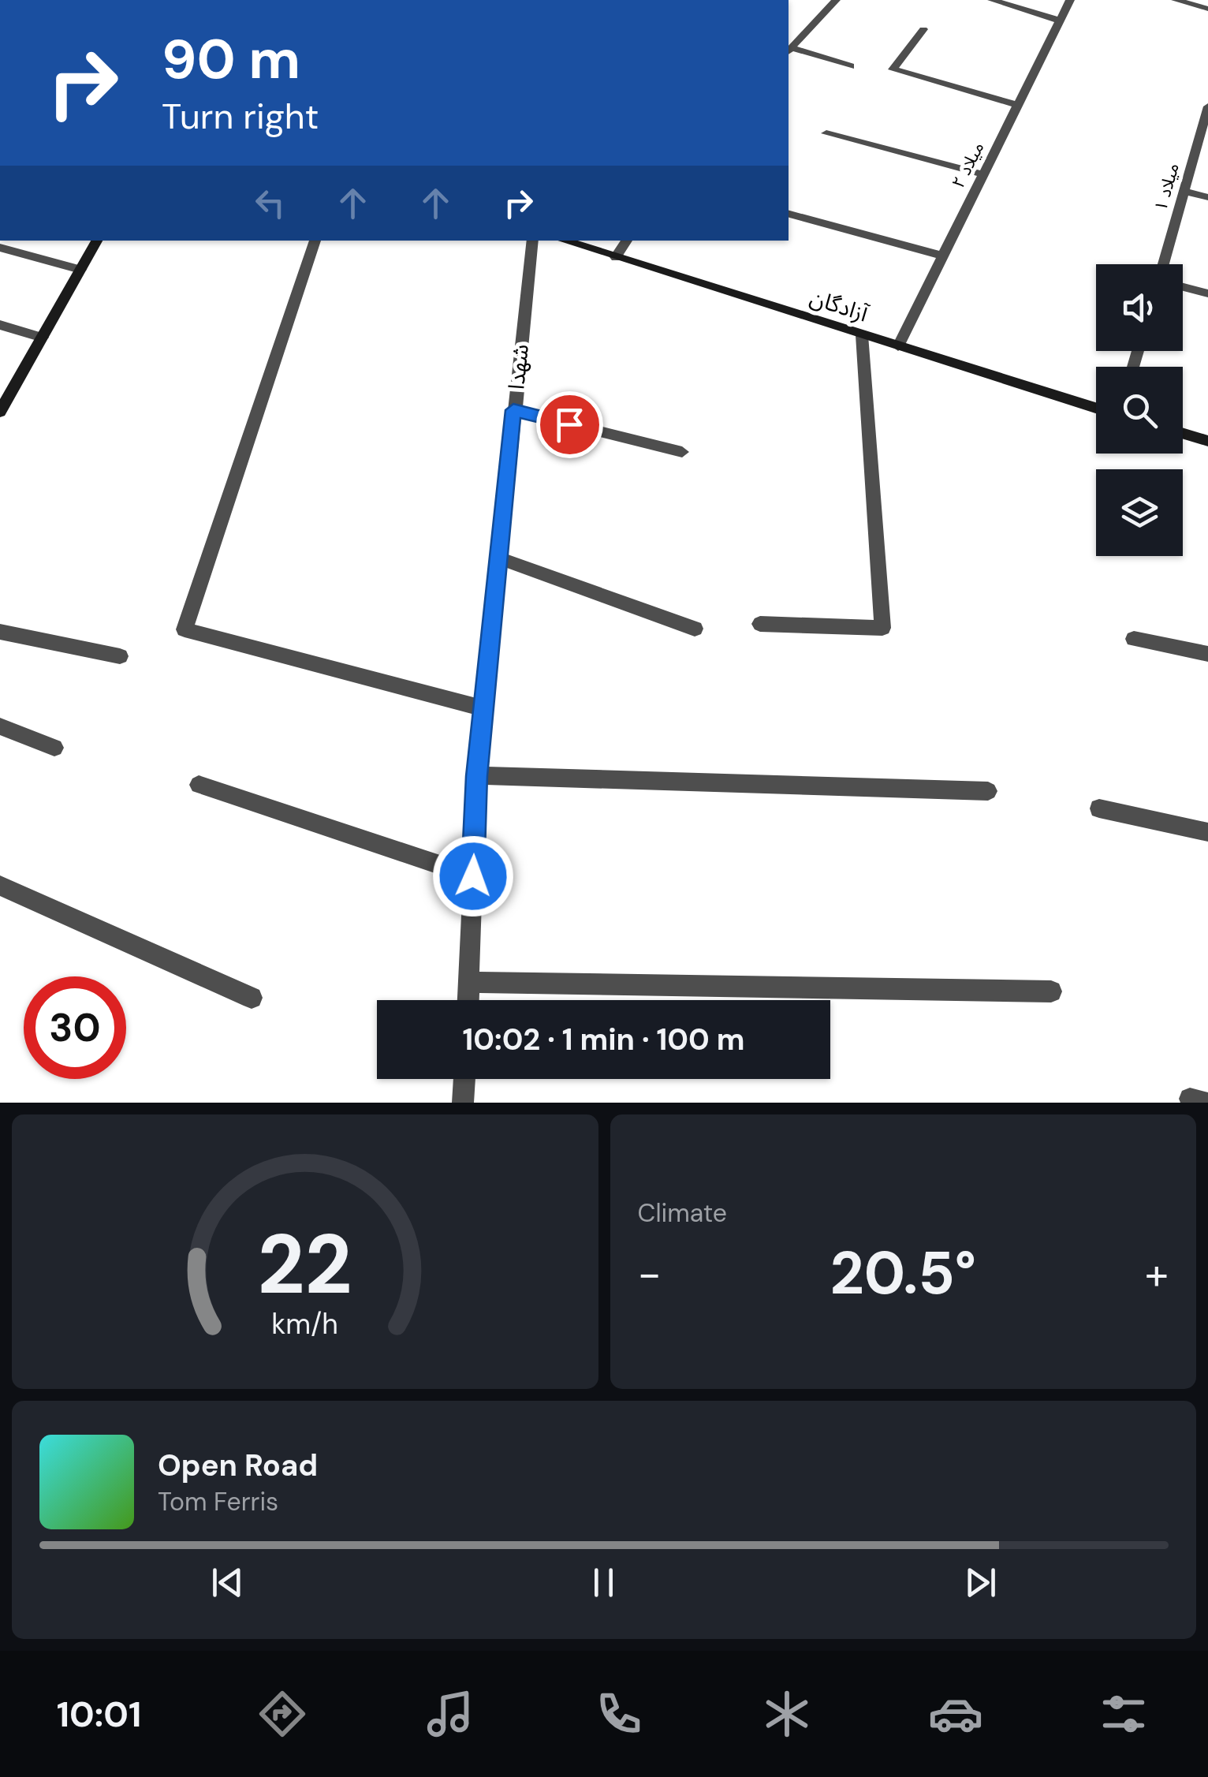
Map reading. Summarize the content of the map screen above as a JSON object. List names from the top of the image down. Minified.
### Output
{"streets":{"street":["میلاد ۲","میلاد ۱","آزادگان","شهدا"]},"crossings":[["میلاد ۲","آزادگان"]],"page":{"turn":["90 m","Turn right"],"limit":"30","trip":"10:02 · 1 min · 100 m","tile":"Climate","heat":["−","20.5°","+"],"song":["Open Road","Tom Ferris"],"tabs":"10:01","gauge":["22","km/h"]}}
